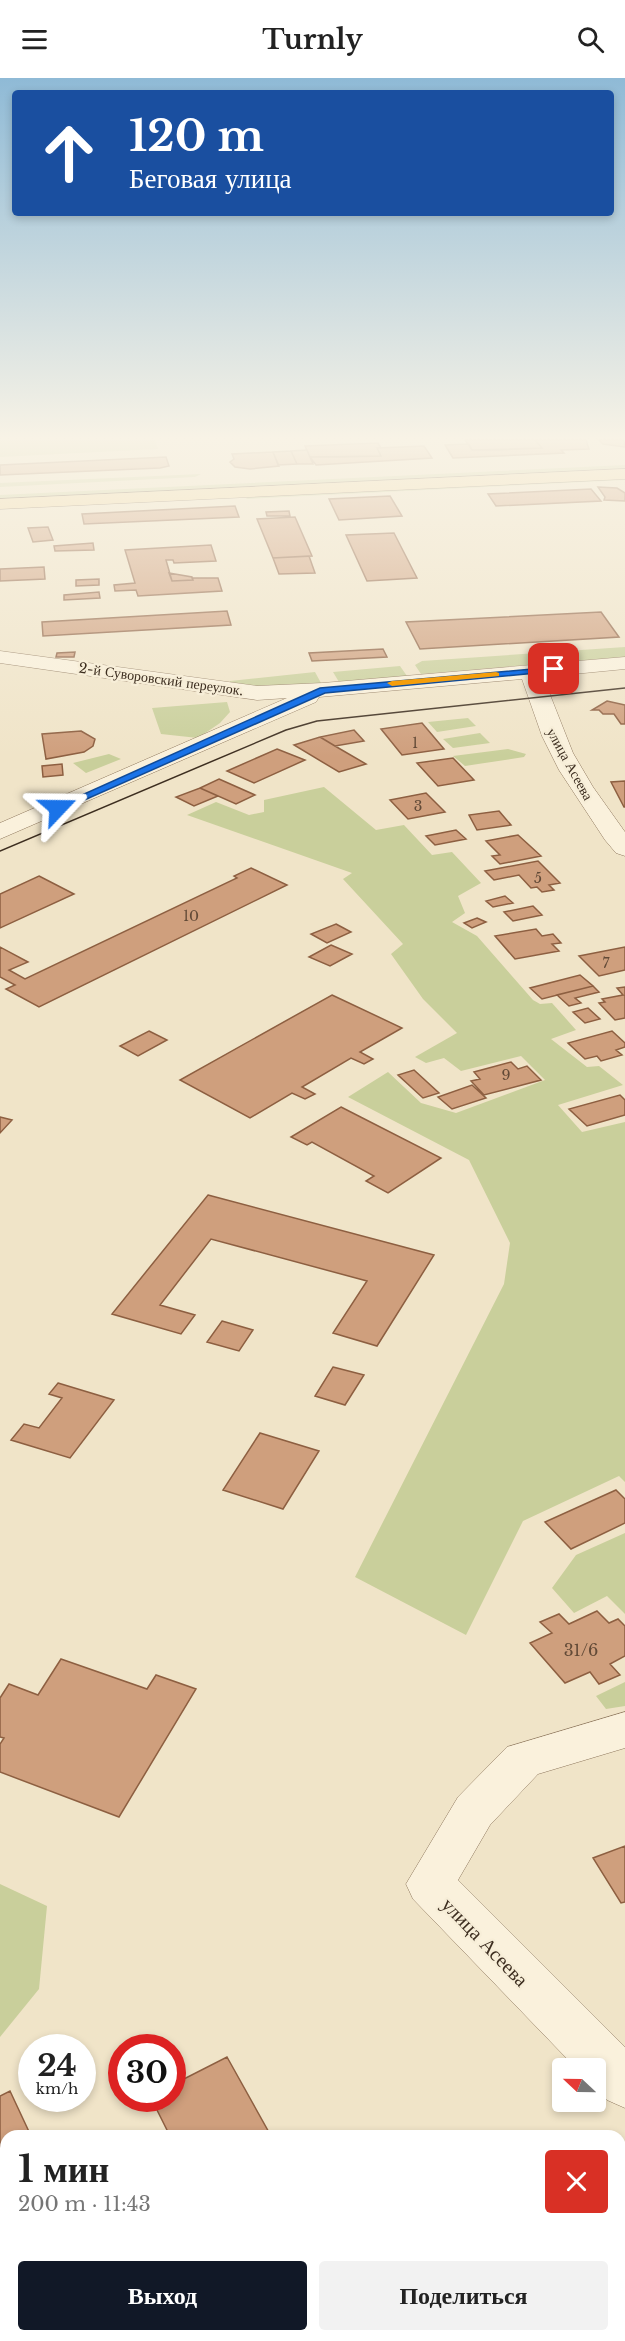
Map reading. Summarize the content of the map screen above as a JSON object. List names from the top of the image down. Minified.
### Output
{"streets":{"street":["2-й Суворовский переулок.","улица Асеева"]},"crossings":[["2-й Суворовский переулок.","улица Асеева"]],"house_numbers":["1","3","5","10","7","9","31/6"],"north":"left","page":{"header":"Turnly","turn":["120 m","Беговая улица"],"speed":"24 km/h","limit":"30","heading":["1 мин","200 m · 11:43"],"buttons":["Выход","Поделиться"]}}
